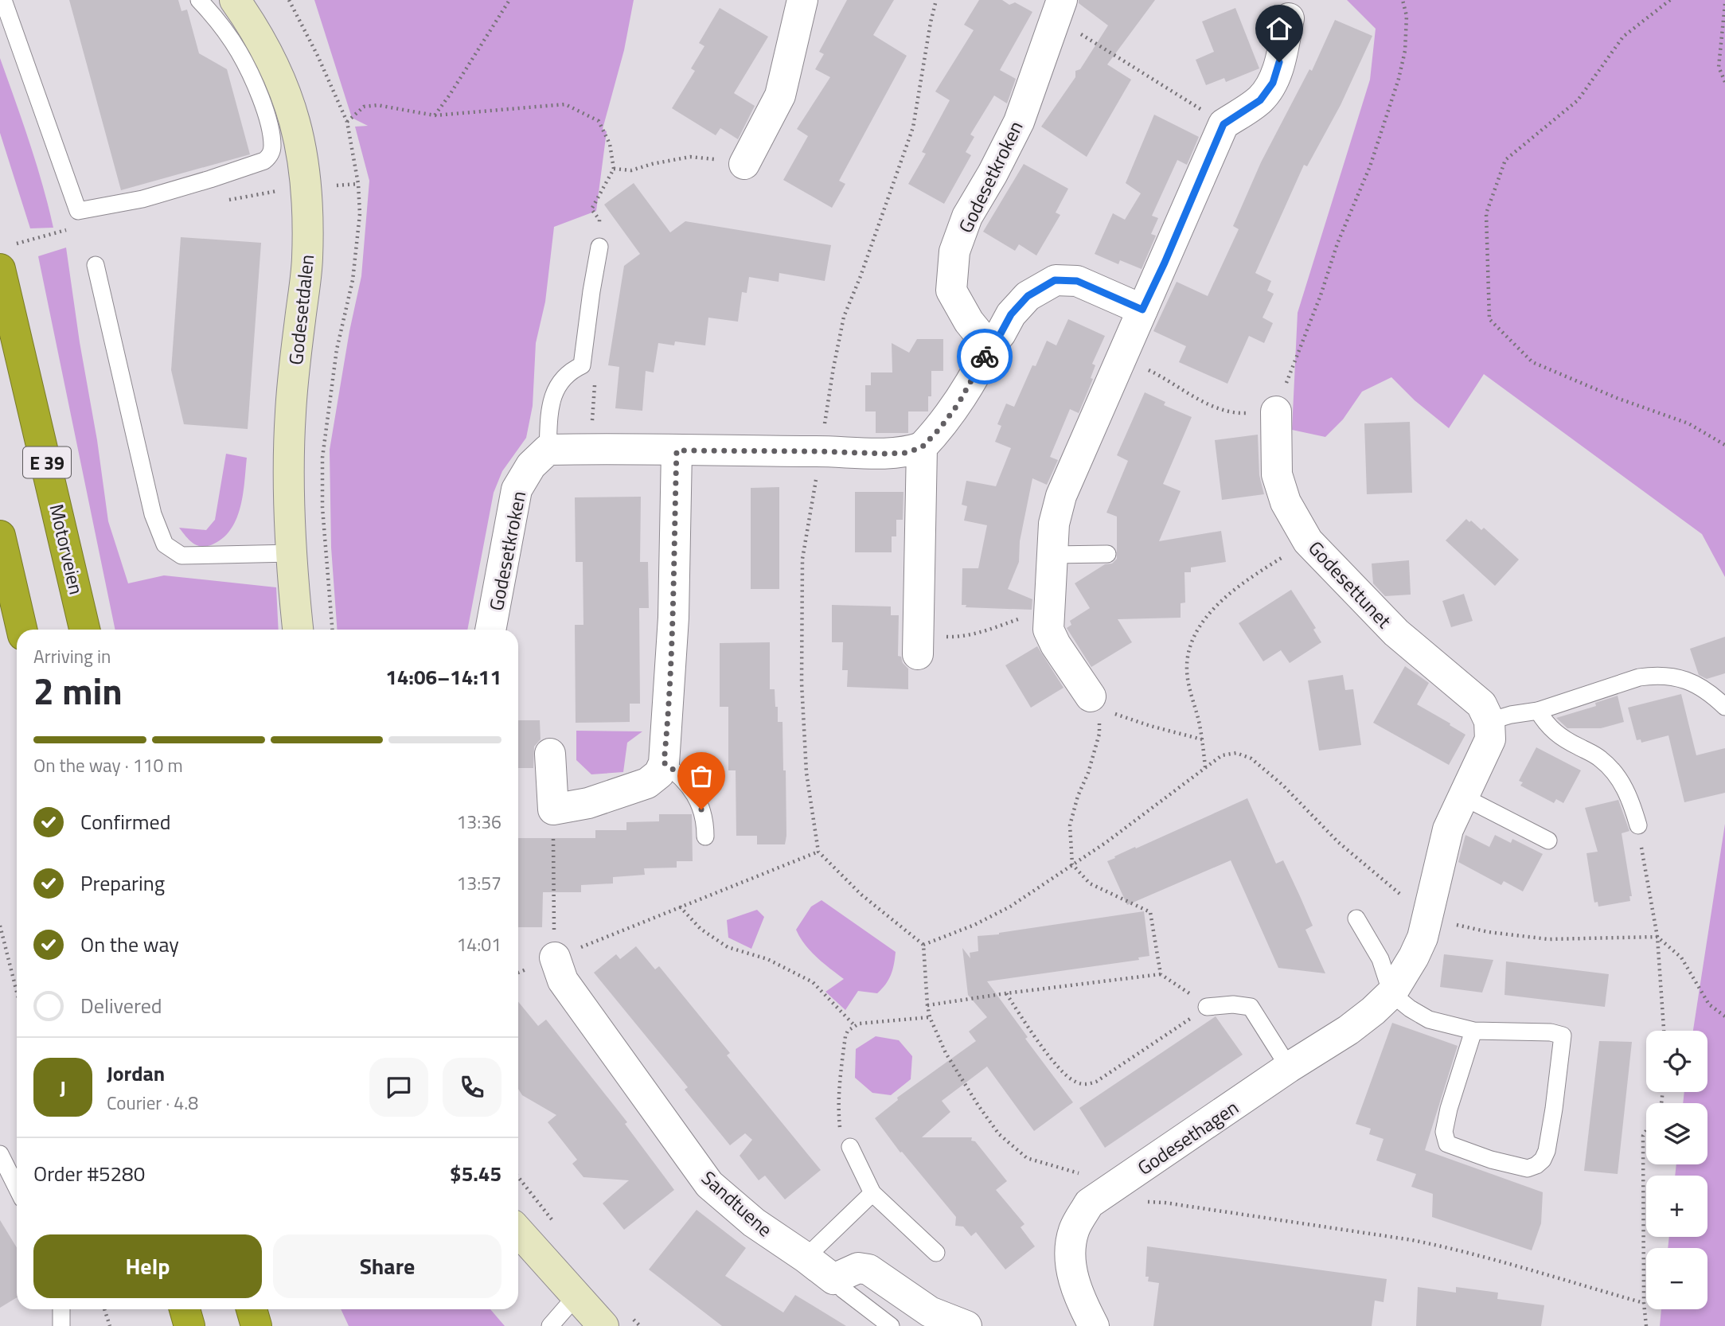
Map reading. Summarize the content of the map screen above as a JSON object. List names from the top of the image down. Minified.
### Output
{"streets":{"highway":["E 39","Motorveien"],"main road":["Godesetdalen"],"street":["Godesetkroken","Godesettunet","Godesethagen","Sandtuene"]},"page":{"heading":["2 min","Arriving in","14:06–14:11"],"panel":["Jordan","Courier · 4.8","Order #5280","$5.45"],"bar":"On the way · 110 m","list":[["Confirmed","13:36"],["Preparing","13:57"],["On the way","14:01"],"Delivered"],"map_buttons":["+","−"],"round":"J","buttons":["Help","Share"]}}
